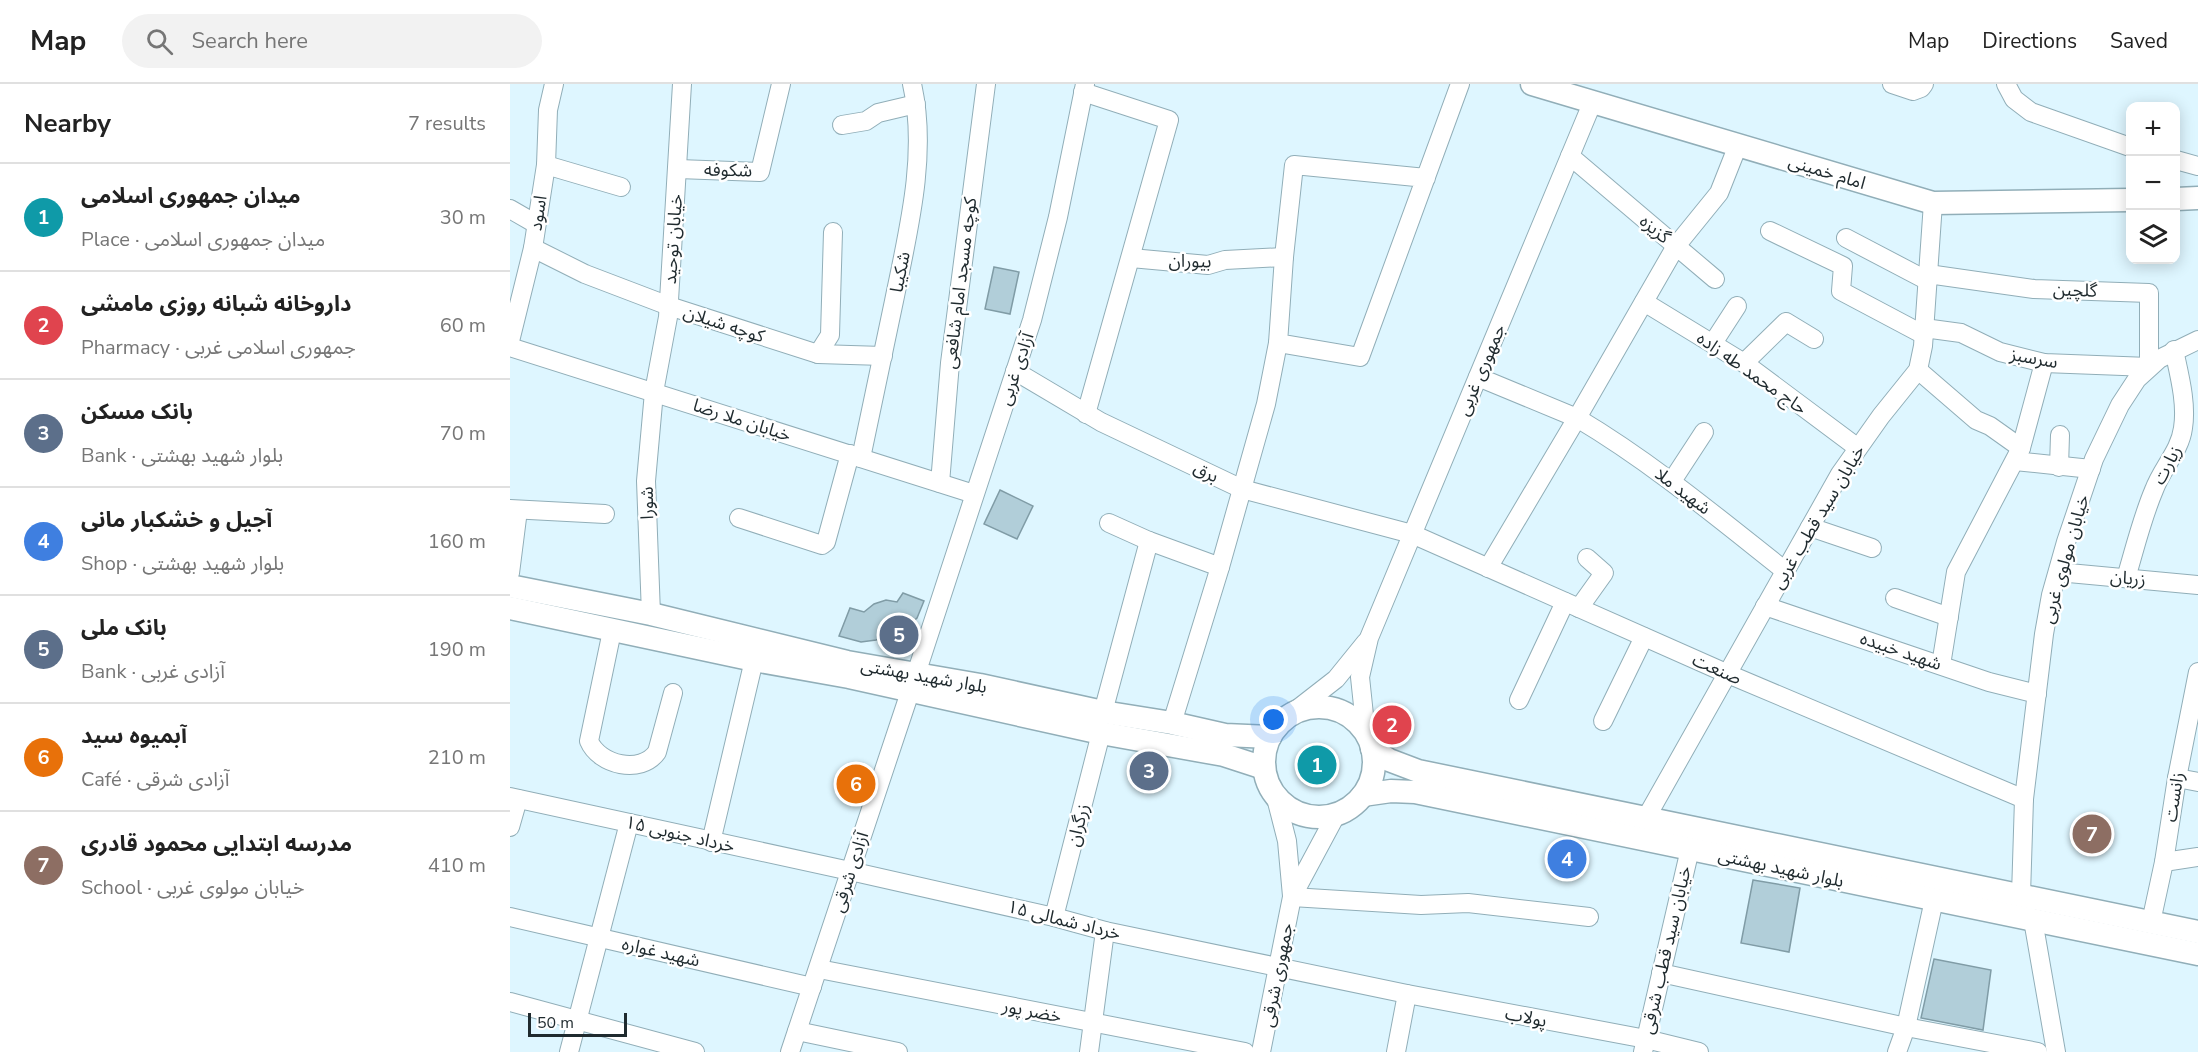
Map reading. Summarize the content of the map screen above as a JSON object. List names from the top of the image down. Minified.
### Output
{"streets":{"main road":["امام خمینی","بلوار شهید بهشتی"],"street":["شکوفه","اسود","گزیزه","خیابان توحید","بیوران","شکیبا","کوچه مسجد امام شافعی","گلچین","کوچه شیلان","سرسبز","آزادی غربی","جمهوری غربی","حاج محمد طه زاده","خیابان ملا رضا","زیارت","برق","شهید ملا","شورا","خیابان سید قطب غربی","خیابان مولوی غربی","زریان","شهید خبیده","صنعت","زانست","زرگران","۱۵ خرداد جنوبی","آزادی شرقی","۱۵ خرداد شمالی","خیابان سید قطب شرقی","شهید غواره","جمهوری شرقی","خضر پور","پولاب"]},"crossings":[["شکوفه","خیابان توحید"],["امام خمینی","گزیزه"],["امام خمینی","جمهوری غربی"],["امام خمینی","خیابان سید قطب غربی"],["اسود","کوچه شیلان"],["گزیزه","جمهوری غربی"],["خیابان توحید","کوچه شیلان"],["خیابان توحید","خیابان ملا رضا"],["خیابان توحید","شورا"],["شکیبا","کوچه شیلان"],["شکیبا","خیابان ملا رضا"],["کوچه مسجد امام شافعی","خیابان ملا رضا"],["گلچین","سرسبز"],["گلچین","خیابان سید قطب غربی"],["گلچین","خیابان مولوی غربی"],["سرسبز","خیابان سید قطب غربی"],["سرسبز","خیابان مولوی غربی"],["آزادی غربی","خیابان ملا رضا"],["آزادی غربی","برق"],["آزادی غربی","آزادی شرقی"],["جمهوری غربی","برق"],["جمهوری غربی","شهید ملا"],["جمهوری غربی","صنعت"],["حاج محمد طه زاده","خیابان سید قطب غربی"],["خیابان ملا رضا","شورا"],["زیارت","خیابان مولوی غربی"],["زیارت","زریان"],["برق","صنعت"],["شهید ملا","خیابان سید قطب غربی"],["شورا","بلوار شهید بهشتی"],["خیابان سید قطب غربی","شهید خبیده"],["خیابان سید قطب غربی","صنعت"],["خیابان سید قطب غربی","بلوار شهید بهشتی"],["خیابان مولوی غربی","زریان"],["خیابان مولوی غربی","شهید خبیده"],["خیابان مولوی غربی","صنعت"],["خیابان مولوی غربی","بلوار شهید بهشتی"],["بلوار شهید بهشتی","زانست"],["بلوار شهید بهشتی","زرگران"],["بلوار شهید بهشتی","آزادی شرقی"],["بلوار شهید بهشتی","خیابان سید قطب شرقی"],["زرگران","۱۵ خرداد شمالی"],["۱۵ خرداد جنوبی","آزادی شرقی"],["۱۵ خرداد جنوبی","۱۵ خرداد شمالی"],["آزادی شرقی","۱۵ خرداد شمالی"],["آزادی شرقی","شهید غواره"],["آزادی شرقی","خضر پور"],["۱۵ خرداد شمالی","جمهوری شرقی"],["۱۵ خرداد شمالی","پولاب"],["خیابان سید قطب شرقی","پولاب"]],"scale_bar":"50 m","page":{"header":"Map","search":"Search here","nav":["Map","Directions","Saved"],"heading":["Nearby","7 results"],"map_buttons":["+","−"],"list":[{"mark":"1","name":"میدان جمهوری اسلامی","note":"Place · میدان جمهوری اسلامی","value":"30 m"},{"mark":"2","name":"داروخانه شبانه روزی مامشی","note":"Pharmacy · جمهوری اسلامی غربی","value":"60 m"},{"mark":"3","name":"بانک مسکن","note":"Bank · بلوار شهید بهشتی","value":"70 m"},{"mark":"4","name":"آجیل و خشکبار مانی","note":"Shop · بلوار شهید بهشتی","value":"160 m"},{"mark":"5","name":"بانک ملی","note":"Bank · آزادی غربی","value":"190 m"},{"mark":"6","name":"آبمیوه سید","note":"Café · آزادی شرقی","value":"210 m"},{"mark":"7","name":"مدرسه ابتدایى محمود قادرى","note":"School · خیابان مولوی غربی","value":"410 m"}],"pins":["5","2","1","3","6","7","4"],"scale":"50 m"}}
